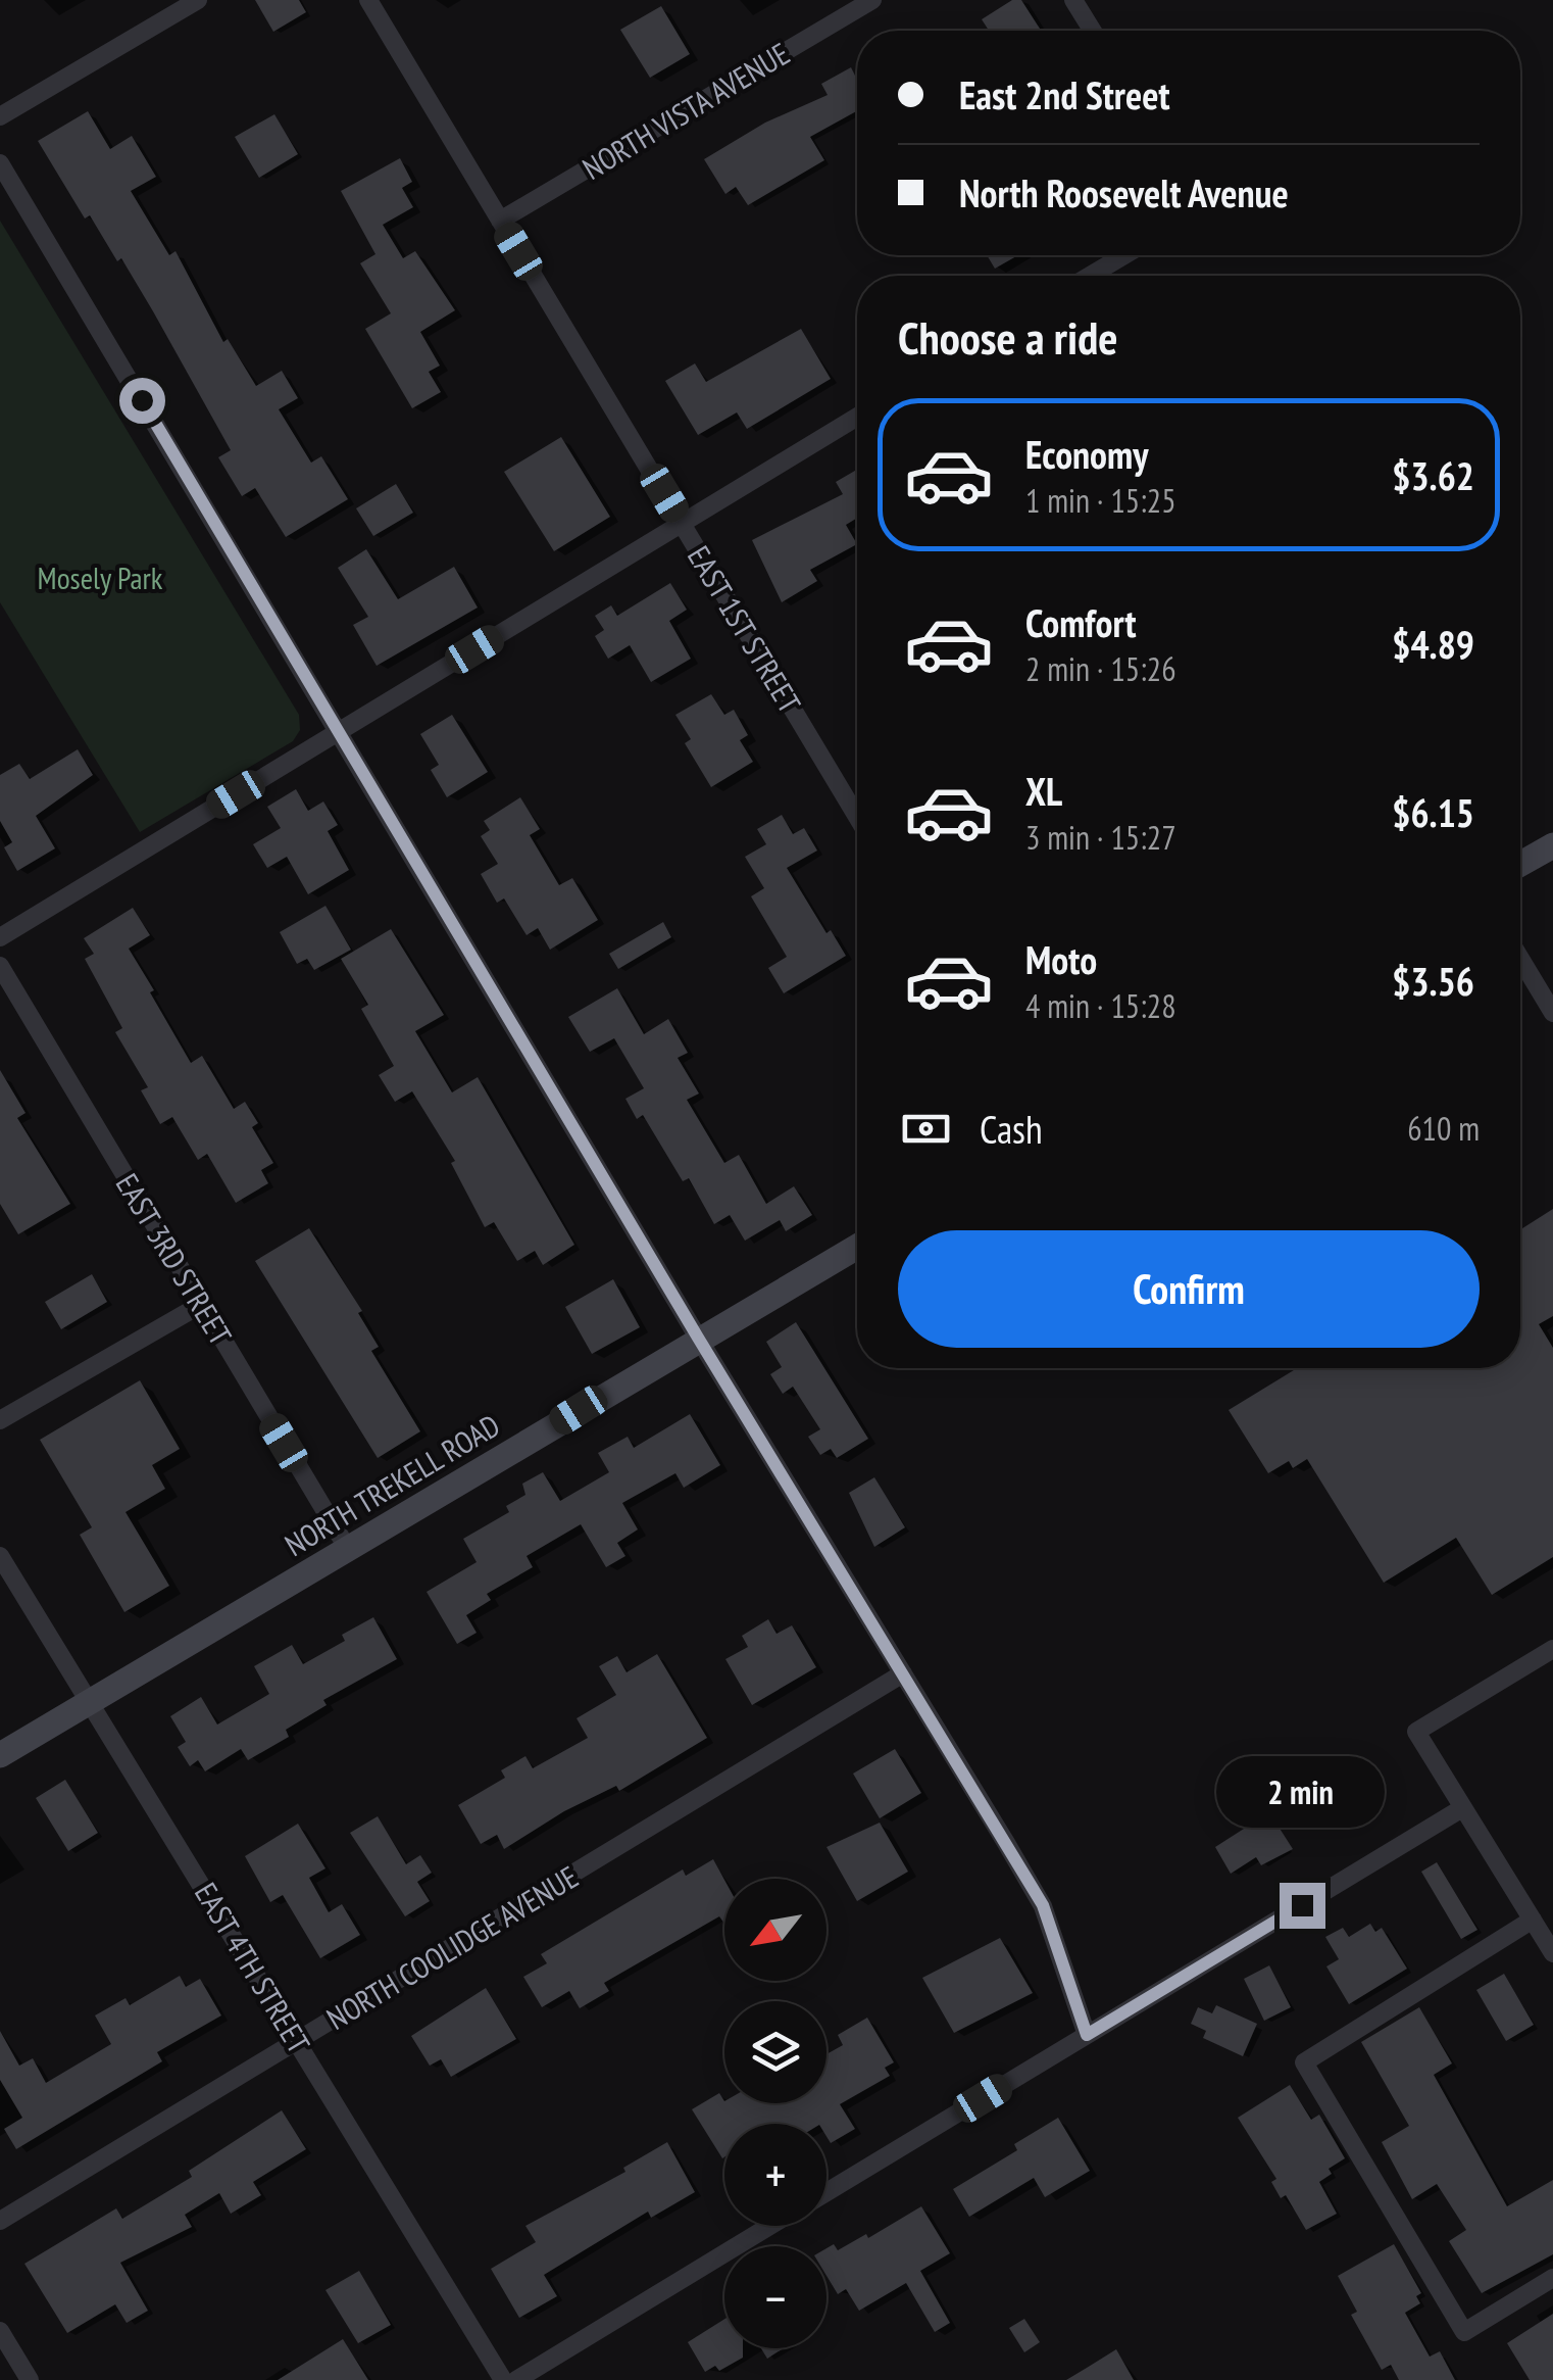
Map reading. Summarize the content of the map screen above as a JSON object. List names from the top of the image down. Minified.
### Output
{"streets":{"main road":["NORTH TREKELL ROAD"],"street":["NORTH VISTA AVENUE","EAST 1ST STREET","EAST 3RD STREET","NORTH COOLIDGE AVENUE","EAST 4TH STREET"]},"crossings":[["NORTH VISTA AVENUE","EAST 1ST STREET"],["EAST 3RD STREET","NORTH TREKELL ROAD"],["NORTH TREKELL ROAD","EAST 4TH STREET"],["NORTH COOLIDGE AVENUE","EAST 4TH STREET"]],"parks":["Mosely Park"],"north":"bottom left","page":{"banner":["East 2nd Street","North Roosevelt Avenue"],"heading":"Choose a ride","list":[{"name":"Economy","note":"1 min · 15:25","value":"$3.62"},{"name":"Comfort","note":"2 min · 15:26","value":"$4.89"},{"name":"XL","note":"3 min · 15:27","value":"$6.15"},{"name":"Moto","note":"4 min · 15:28","value":"$3.56"}],"pay":["Cash","610 m"],"buttons":"Confirm","bubble":"2 min","map_buttons":["+","−"]}}
